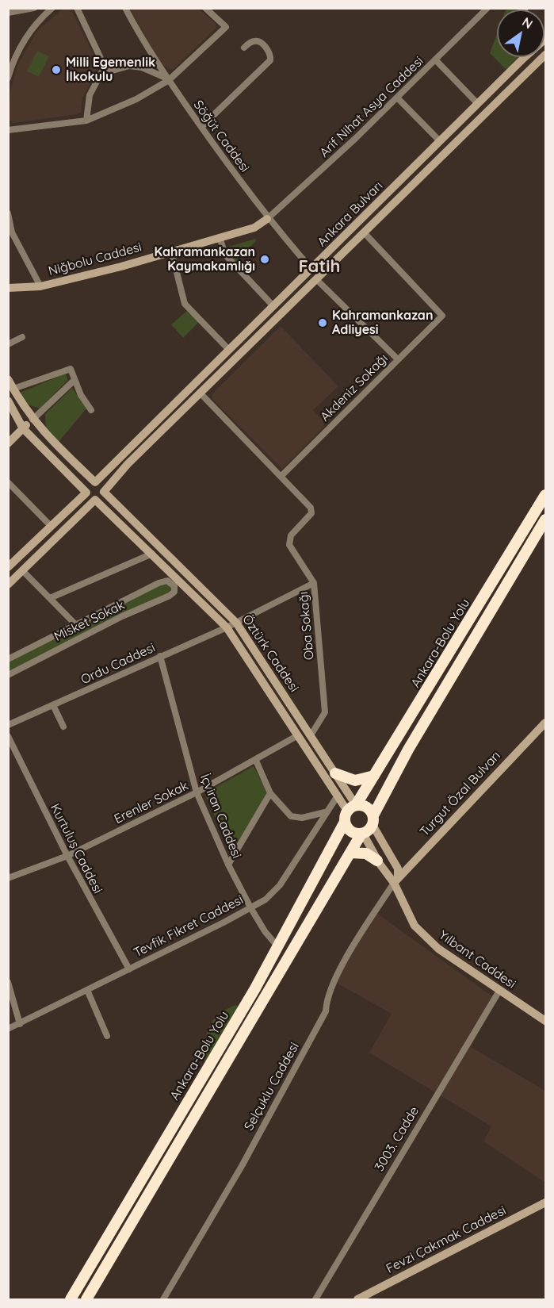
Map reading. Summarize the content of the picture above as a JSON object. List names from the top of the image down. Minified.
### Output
{"streets":{"highway":["Ankara-Bolu Yolu"],"street":["Arif Nihat Asya Caddesi","Söğüt Caddesi","Ankara Bulvarı","Niğbolu Caddesi","Akdeniz Sokağı","Misket Sokak","Oba Sokağı","Öztürk Caddesi","Ordu Caddesi","Turgut Özal Bulvarı","Erenler Sokak","İçviran Caddesi","Kurtuluş Caddesi","Tevfik Fikret Caddesi","Yılbant Caddesi","Selçuklu Caddesi","3003. Cadde","Fevzi Çakmak Caddesi"]},"crossings":[["Arif Nihat Asya Caddesi","Söğüt Caddesi"],["Arif Nihat Asya Caddesi","Niğbolu Caddesi"],["Söğüt Caddesi","Ankara Bulvarı"],["Söğüt Caddesi","Niğbolu Caddesi"],["Ankara Bulvarı","Akdeniz Sokağı"],["Ankara Bulvarı","Öztürk Caddesi"],["Akdeniz Sokağı","Oba Sokağı"],["Oba Sokağı","Öztürk Caddesi"],["Oba Sokağı","Ordu Caddesi"],["Ankara-Bolu Yolu","Öztürk Caddesi"],["Ankara-Bolu Yolu","İçviran Caddesi"],["Ankara-Bolu Yolu","Yılbant Caddesi"],["Öztürk Caddesi","Ordu Caddesi"],["Öztürk Caddesi","Erenler Sokak"],["Öztürk Caddesi","Tevfik Fikret Caddesi"],["Öztürk Caddesi","Yılbant Caddesi"],["Ordu Caddesi","İçviran Caddesi"],["Turgut Özal Bulvarı","Yılbant Caddesi"],["Turgut Özal Bulvarı","Selçuklu Caddesi"],["Erenler Sokak","İçviran Caddesi"],["Erenler Sokak","Kurtuluş Caddesi"],["İçviran Caddesi","Tevfik Fikret Caddesi"],["Kurtuluş Caddesi","Tevfik Fikret Caddesi"],["Yılbant Caddesi","Selçuklu Caddesi"],["Yılbant Caddesi","3003. Cadde"]],"districts":["Fatih"],"places":["Milli Egemenlik İlkokulu","Kahramankazan Kaymakamlığı","Kahramankazan Adliyesi"],"north":"top right"}
